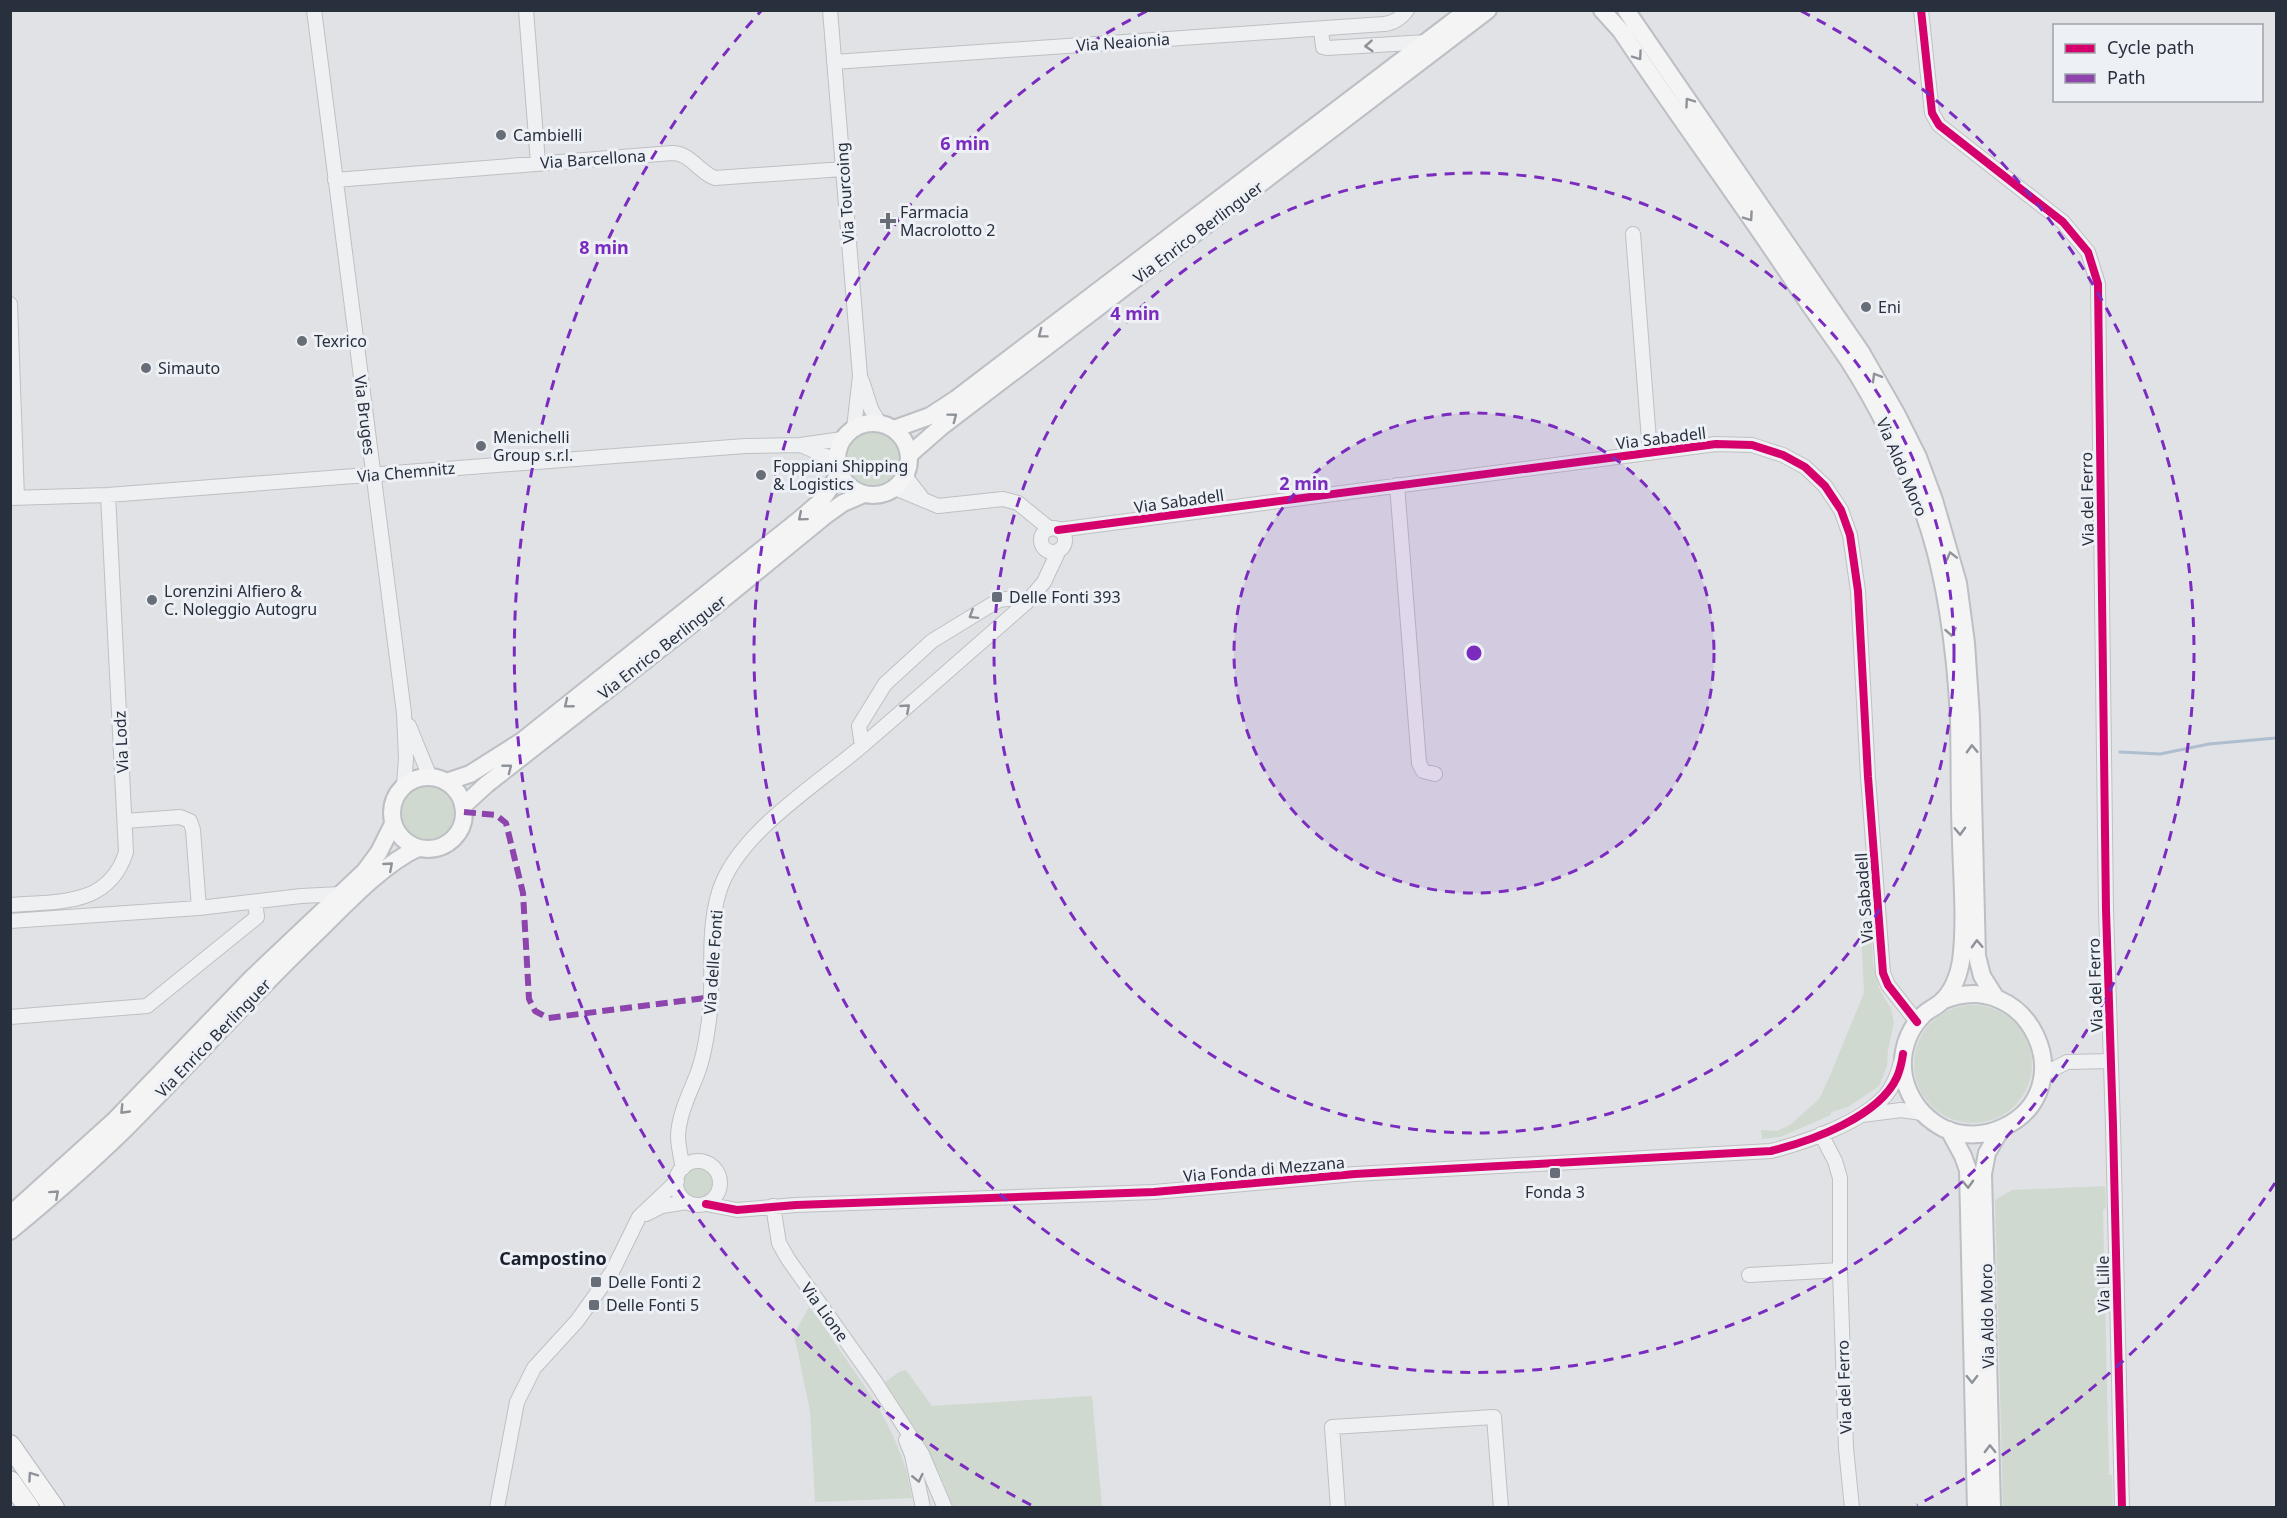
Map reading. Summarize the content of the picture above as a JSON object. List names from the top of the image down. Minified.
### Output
{"streets":{"main road":["Via Enrico Berlinguer","Via Aldo Moro"],"street":["Via Neaionia","Via Barcellona","Via Tourcoing","Via Bruges","Via Sabadell","Via Chemnitz","Via del Ferro","Via Lodz","Via delle Fonti","Via Fonda di Mezzana","Via Lille","Via Lione"]},"crossings":[["Via Neaionia","Via Tourcoing"],["Via Barcellona","Via Tourcoing"],["Via Barcellona","Via Bruges"],["Via Tourcoing","Via Enrico Berlinguer"],["Via Tourcoing","Via Chemnitz"],["Via Enrico Berlinguer","Via Bruges"],["Via Enrico Berlinguer","Via Chemnitz"],["Via Bruges","Via Chemnitz"],["Via Sabadell","Via Aldo Moro"],["Via Sabadell","Via delle Fonti"],["Via Chemnitz","Via Lodz"],["Via del Ferro","Via Fonda di Mezzana"],["Via del Ferro","Via Lille"],["Via delle Fonti","Via Fonda di Mezzana"],["Via Fonda di Mezzana","Via Lione"]],"districts":["Campostino"],"places":{"other":["Cambielli","Eni","Texrico","Simauto","Menichelli Group s.r.l.","Foppiani Shipping & Logistics","Lorenzini Alfiero & C. Noleggio Autogru"],"health":["Farmacia Macrolotto 2"],"transit":["Delle Fonti 393","Fonda 3","Delle Fonti 2","Delle Fonti 5"]},"legend":["Cycle path","Path"],"rings":["6 min","8 min","4 min","2 min"]}
